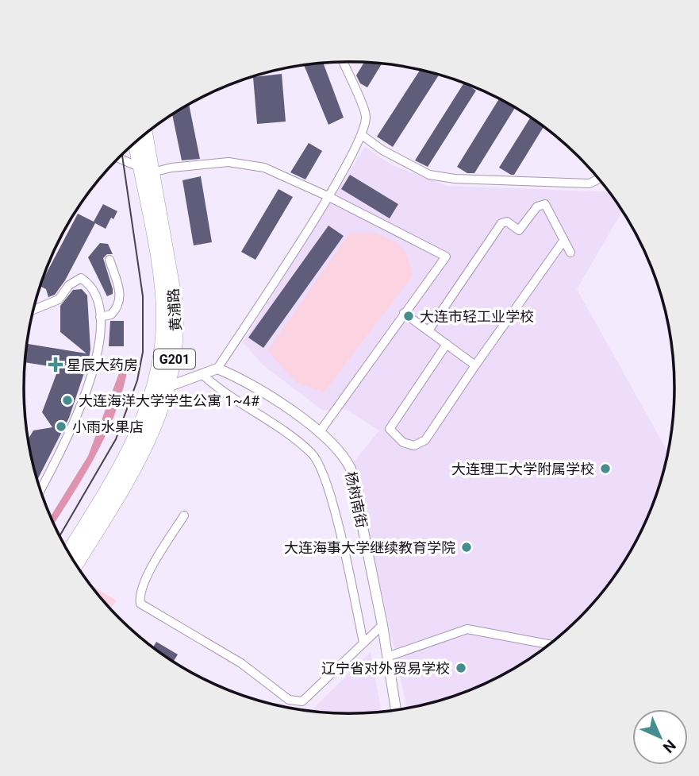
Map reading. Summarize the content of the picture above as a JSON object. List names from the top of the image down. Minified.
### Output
{"streets":{"highway":["黄浦路","G201"],"street":["杨树南街"]},"places":{"other":["大连市轻工业学校","大连海洋大学学生公寓 1~4#","小雨水果店","大连理工大学附属学校","大连海事大学继续教育学院","辽宁省对外贸易学校"],"health":["星辰大药房"]},"north":"bottom right"}
